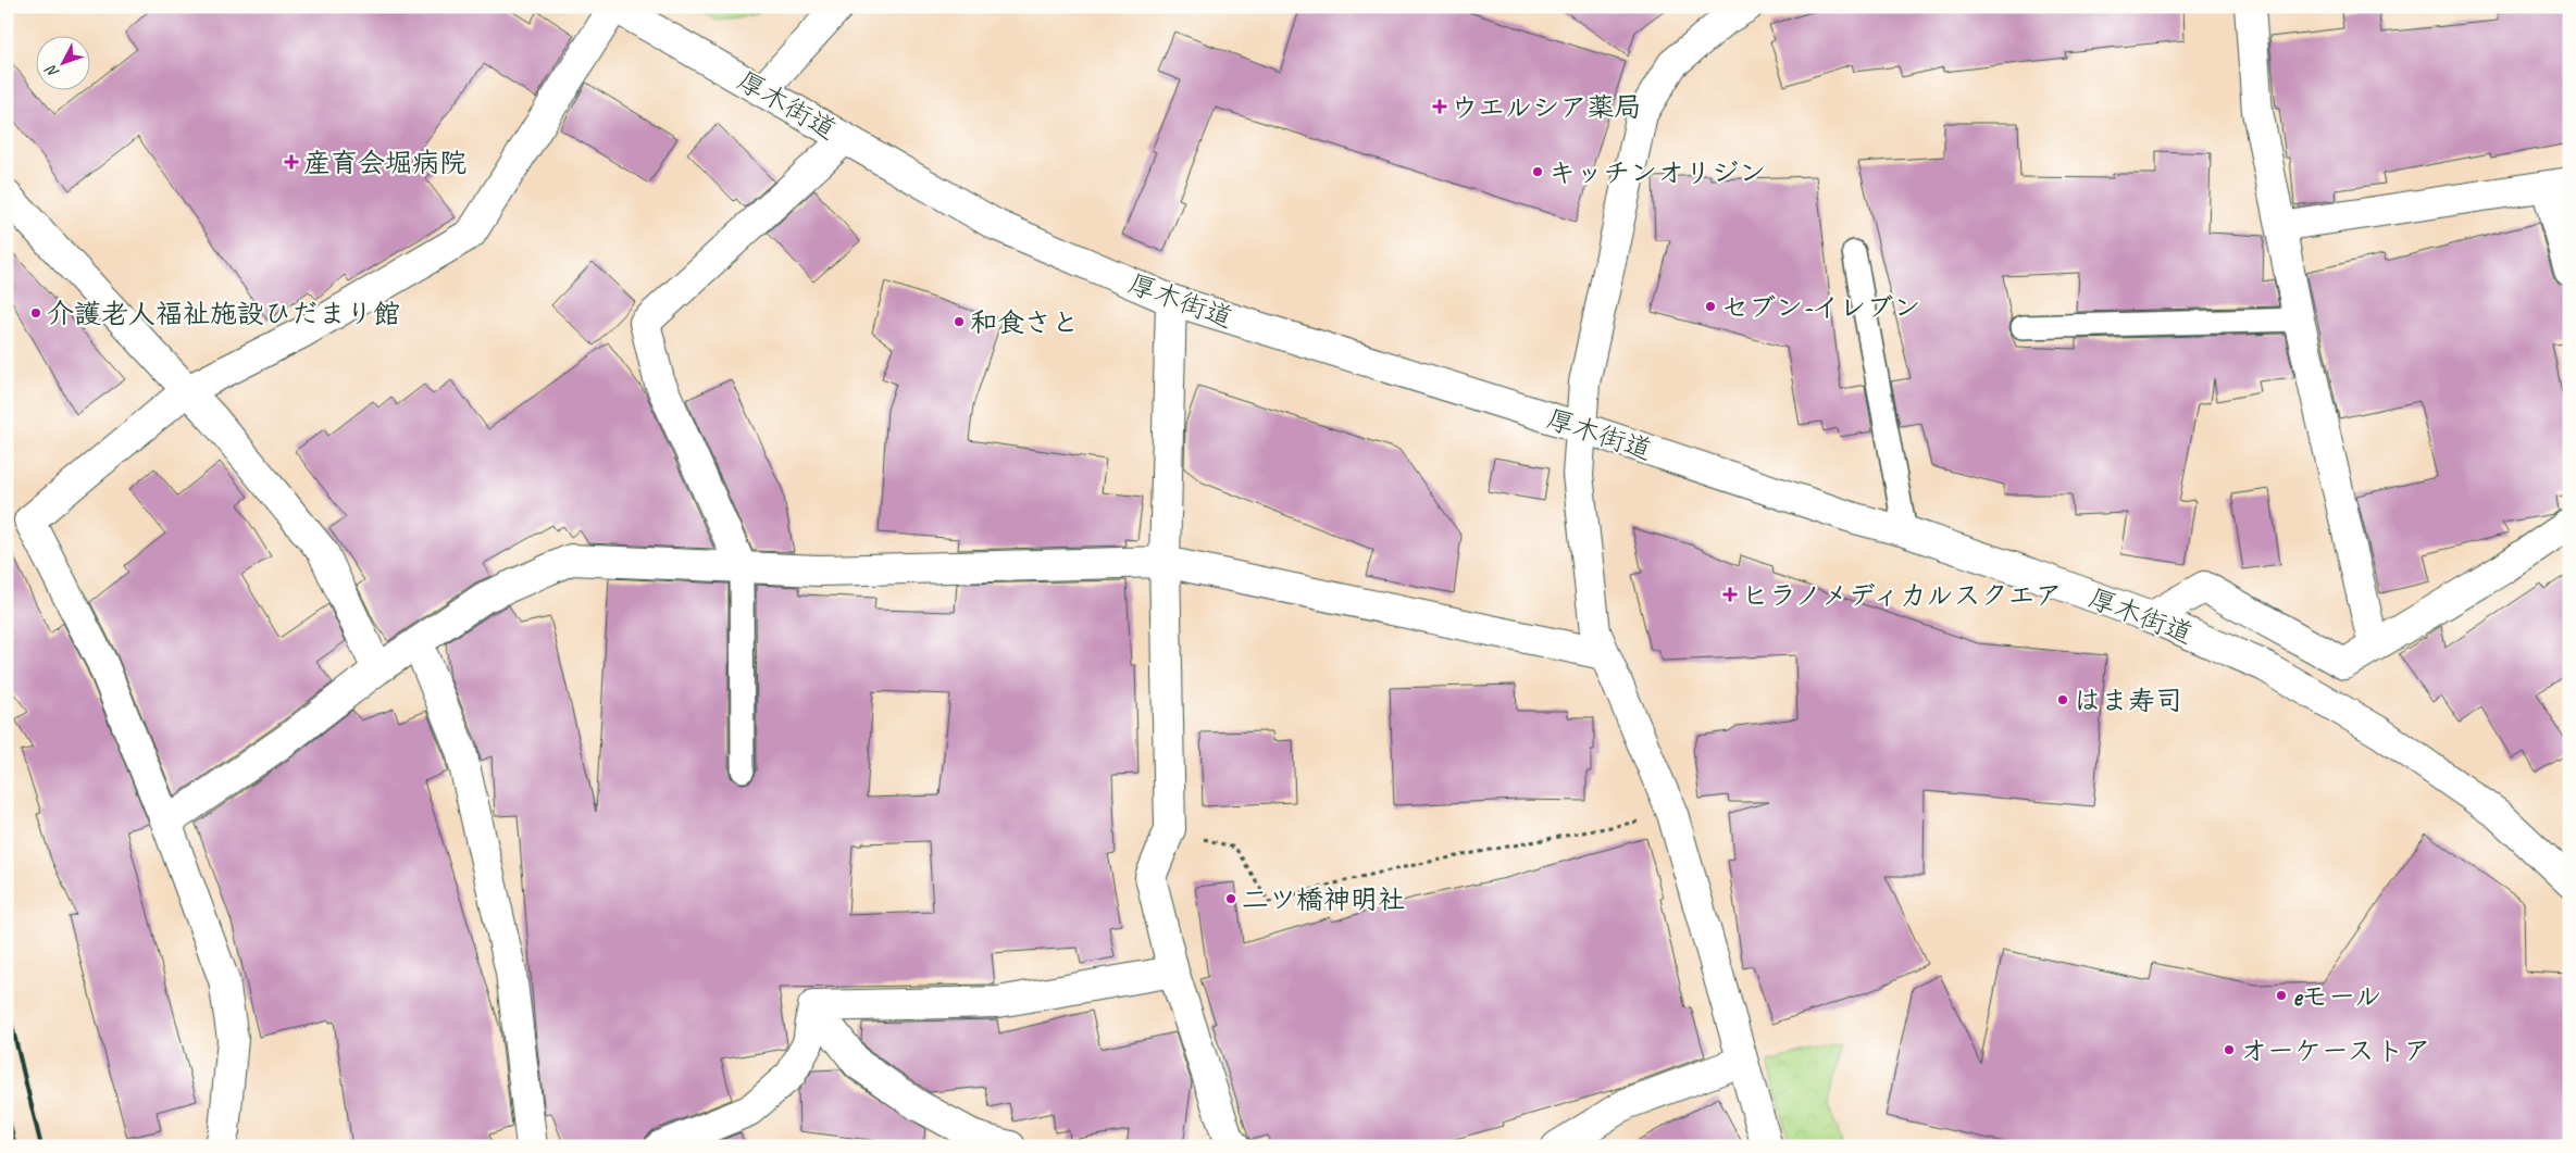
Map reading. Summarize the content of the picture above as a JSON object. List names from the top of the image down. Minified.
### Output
{"streets":{"street":["厚木街道"]},"places":{"health":["ウエルシア薬局","産育会堀病院","ヒラノメディカルスクエア"],"other":["キッチンオリジン","セブン-イレブン","介護老人福祉施設ひだまり館","和食さと","はま寿司","二ツ橋神明社","eモール","オーケーストア"]},"north":"bottom left"}
